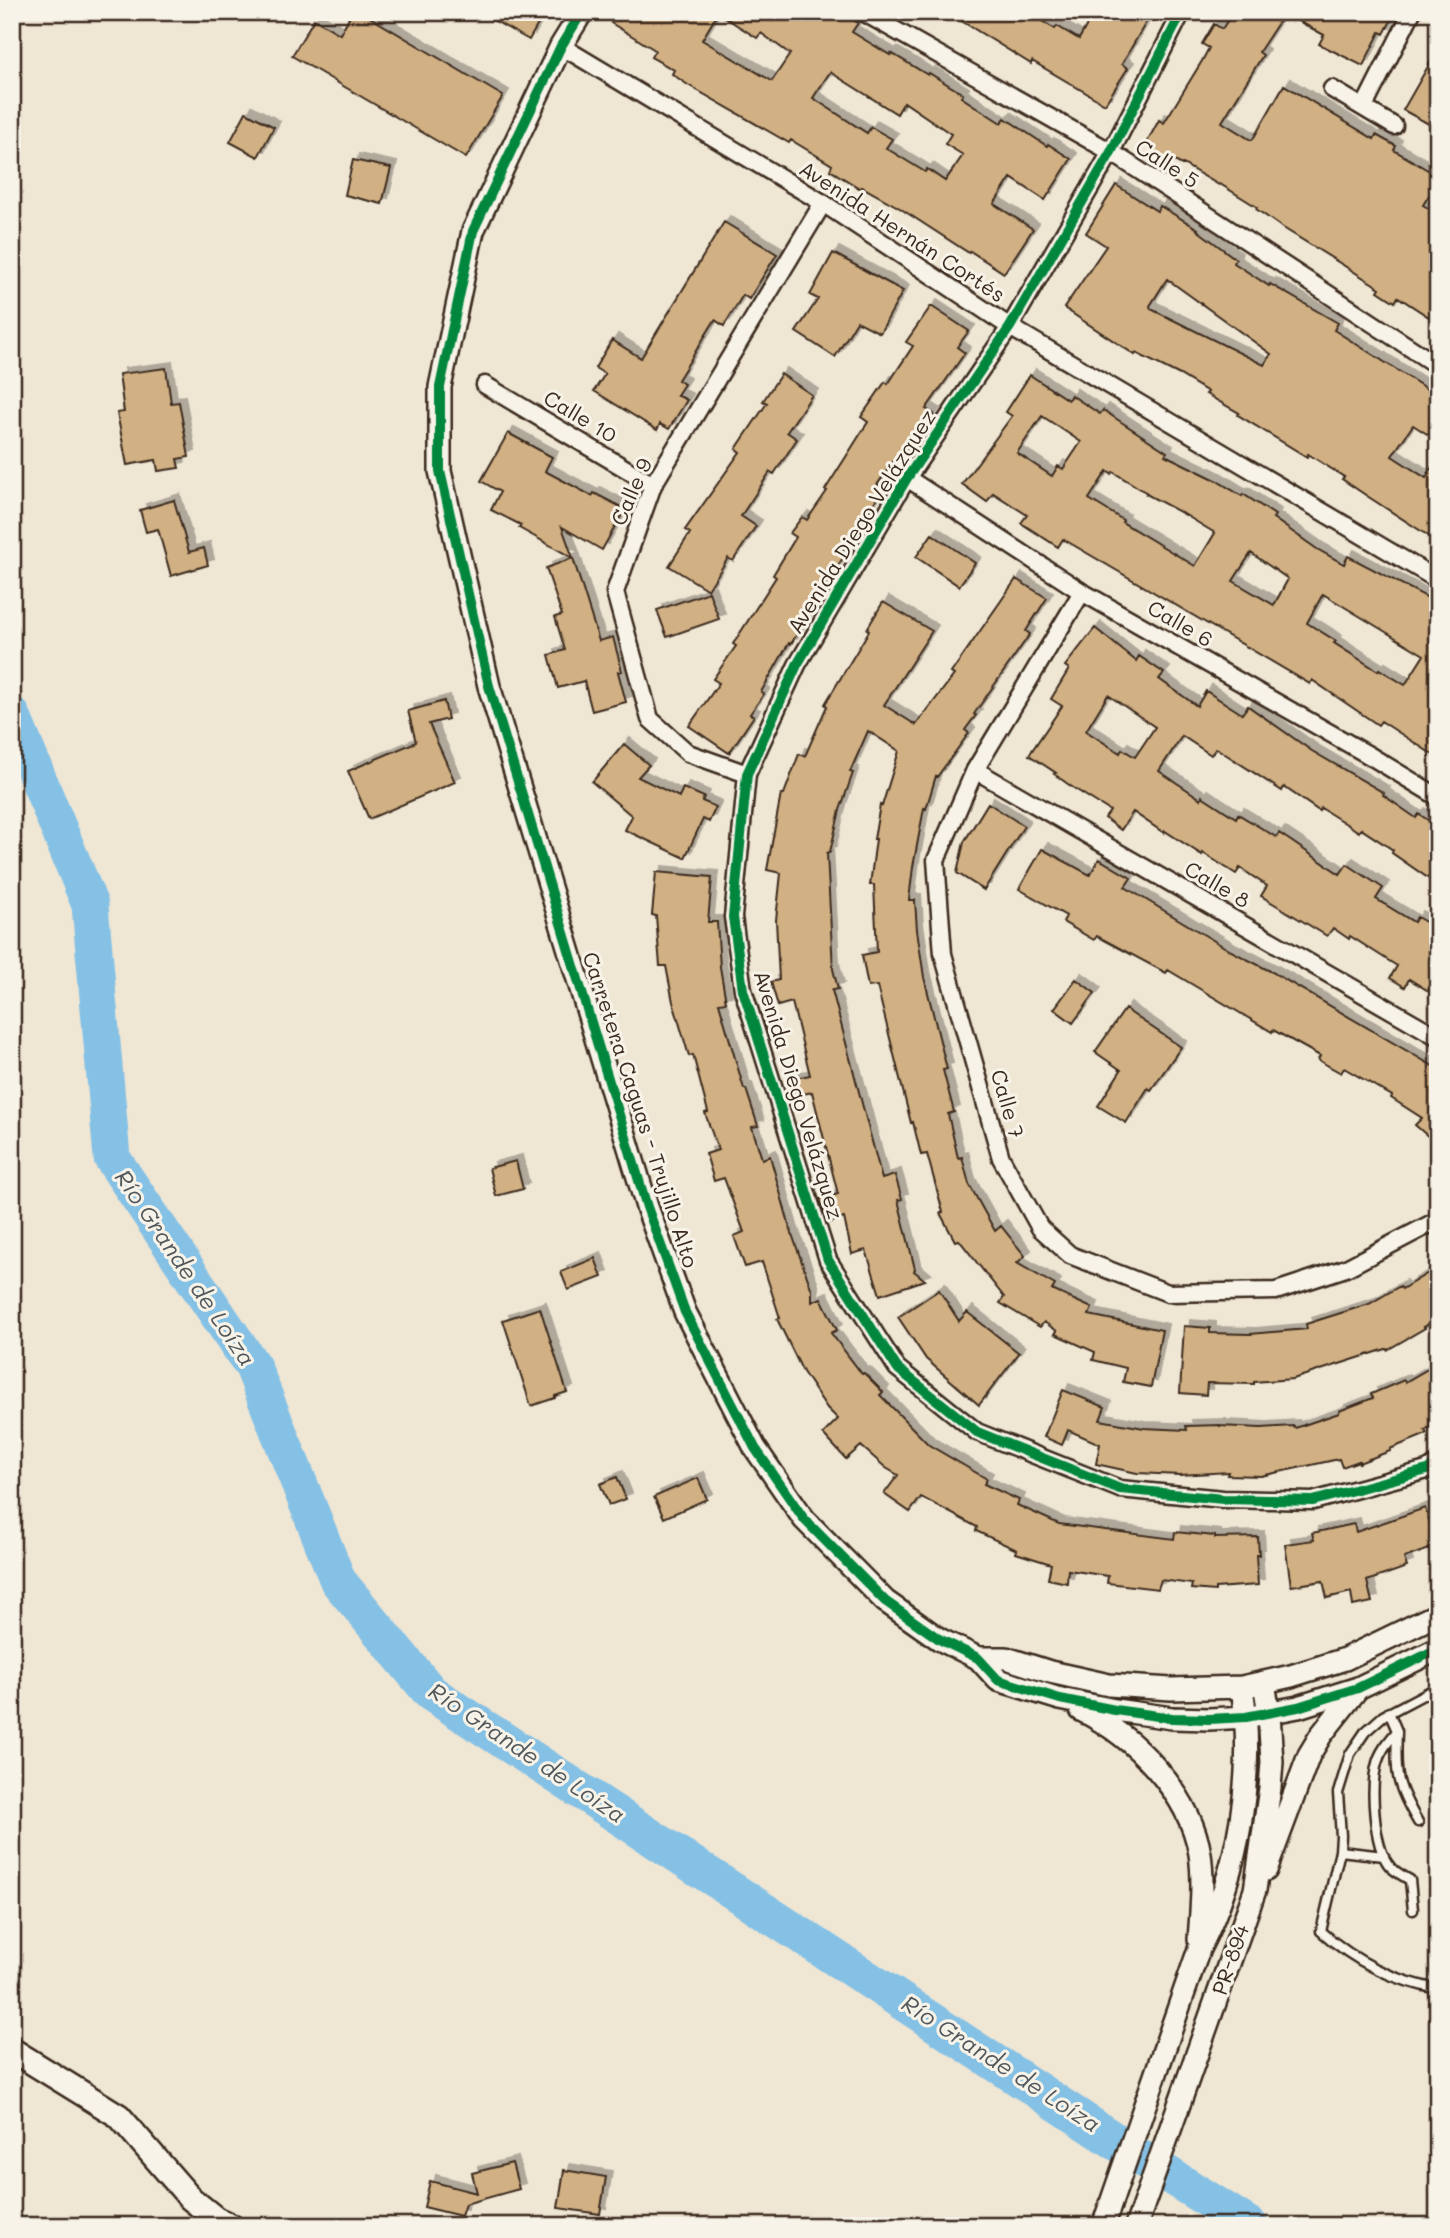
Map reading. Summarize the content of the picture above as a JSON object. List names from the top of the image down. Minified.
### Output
{"streets":{"street":["Calle 5","Avenida Hernán Cortés","Calle 10","Calle 9","Avenida Diego Velázquez","Calle 6","Calle 8","Calle 7","Carretera Caguas - Trujillo Alto","PR-894"]},"crossings":[["Calle 5","Avenida Diego Velázquez"],["Avenida Hernán Cortés","Calle 9"],["Avenida Hernán Cortés","Avenida Diego Velázquez"],["Avenida Hernán Cortés","Carretera Caguas - Trujillo Alto"],["Calle 10","Calle 9"],["Calle 9","Avenida Diego Velázquez"],["Avenida Diego Velázquez","Calle 6"],["Calle 6","Calle 7"],["Calle 8","Calle 7"],["Carretera Caguas - Trujillo Alto","PR-894"]],"water":["Río Grande de Loíza"]}
